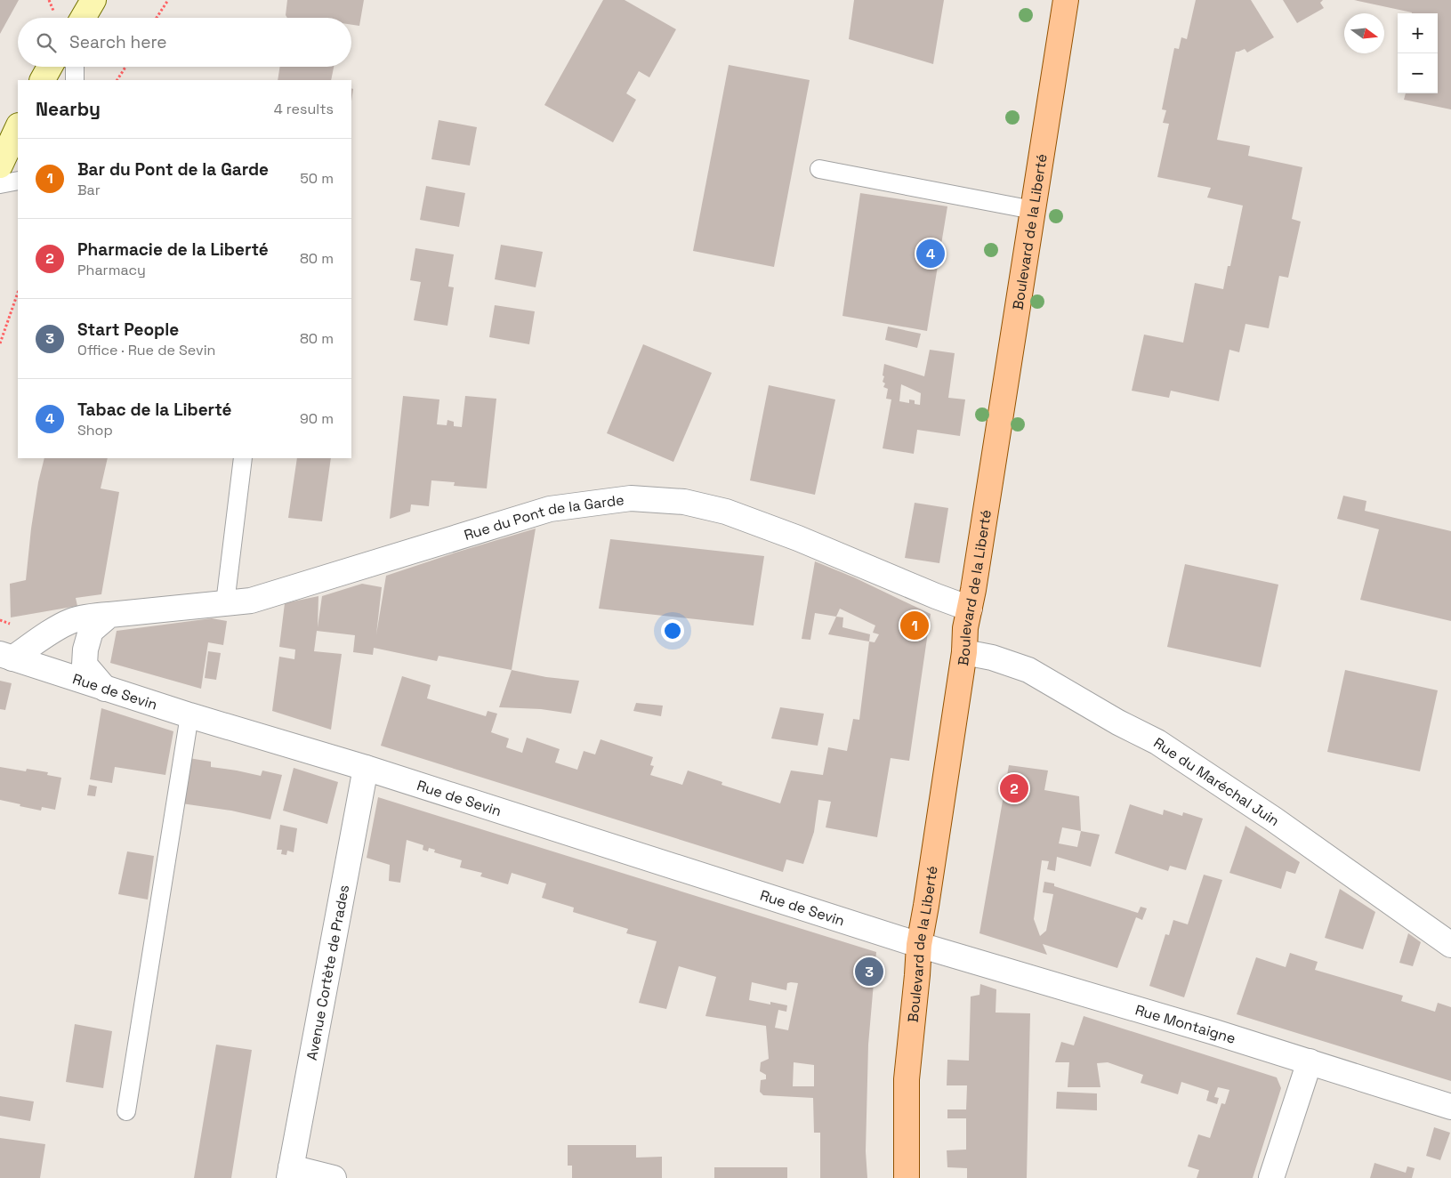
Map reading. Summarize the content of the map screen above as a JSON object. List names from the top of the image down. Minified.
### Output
{"streets":{"main road":["Boulevard de la Liberté"],"street":["Rue du Pont de la Garde","Rue de Sevin","Rue du Maréchal Juin","Avenue Cortète de Prades","Rue Montaigne"]},"crossings":[["Boulevard de la Liberté","Rue du Pont de la Garde"],["Boulevard de la Liberté","Rue de Sevin"],["Boulevard de la Liberté","Rue du Maréchal Juin"],["Boulevard de la Liberté","Rue Montaigne"],["Rue du Pont de la Garde","Rue de Sevin"],["Rue de Sevin","Avenue Cortète de Prades"],["Rue de Sevin","Rue Montaigne"]],"north":"right","page":{"map_buttons":["+","−"],"search":"Search here","heading":["Nearby","4 results"],"list":[{"mark":"1","name":"Bar du Pont de la Garde","note":"Bar","value":"50 m"},{"mark":"2","name":"Pharmacie de la Liberté","note":"Pharmacy","value":"80 m"},{"mark":"3","name":"Start People","note":"Office · Rue de Sevin","value":"80 m"},{"mark":"4","name":"Tabac de la Liberté","note":"Shop","value":"90 m"}],"pins":["4","1","2","3"]}}
